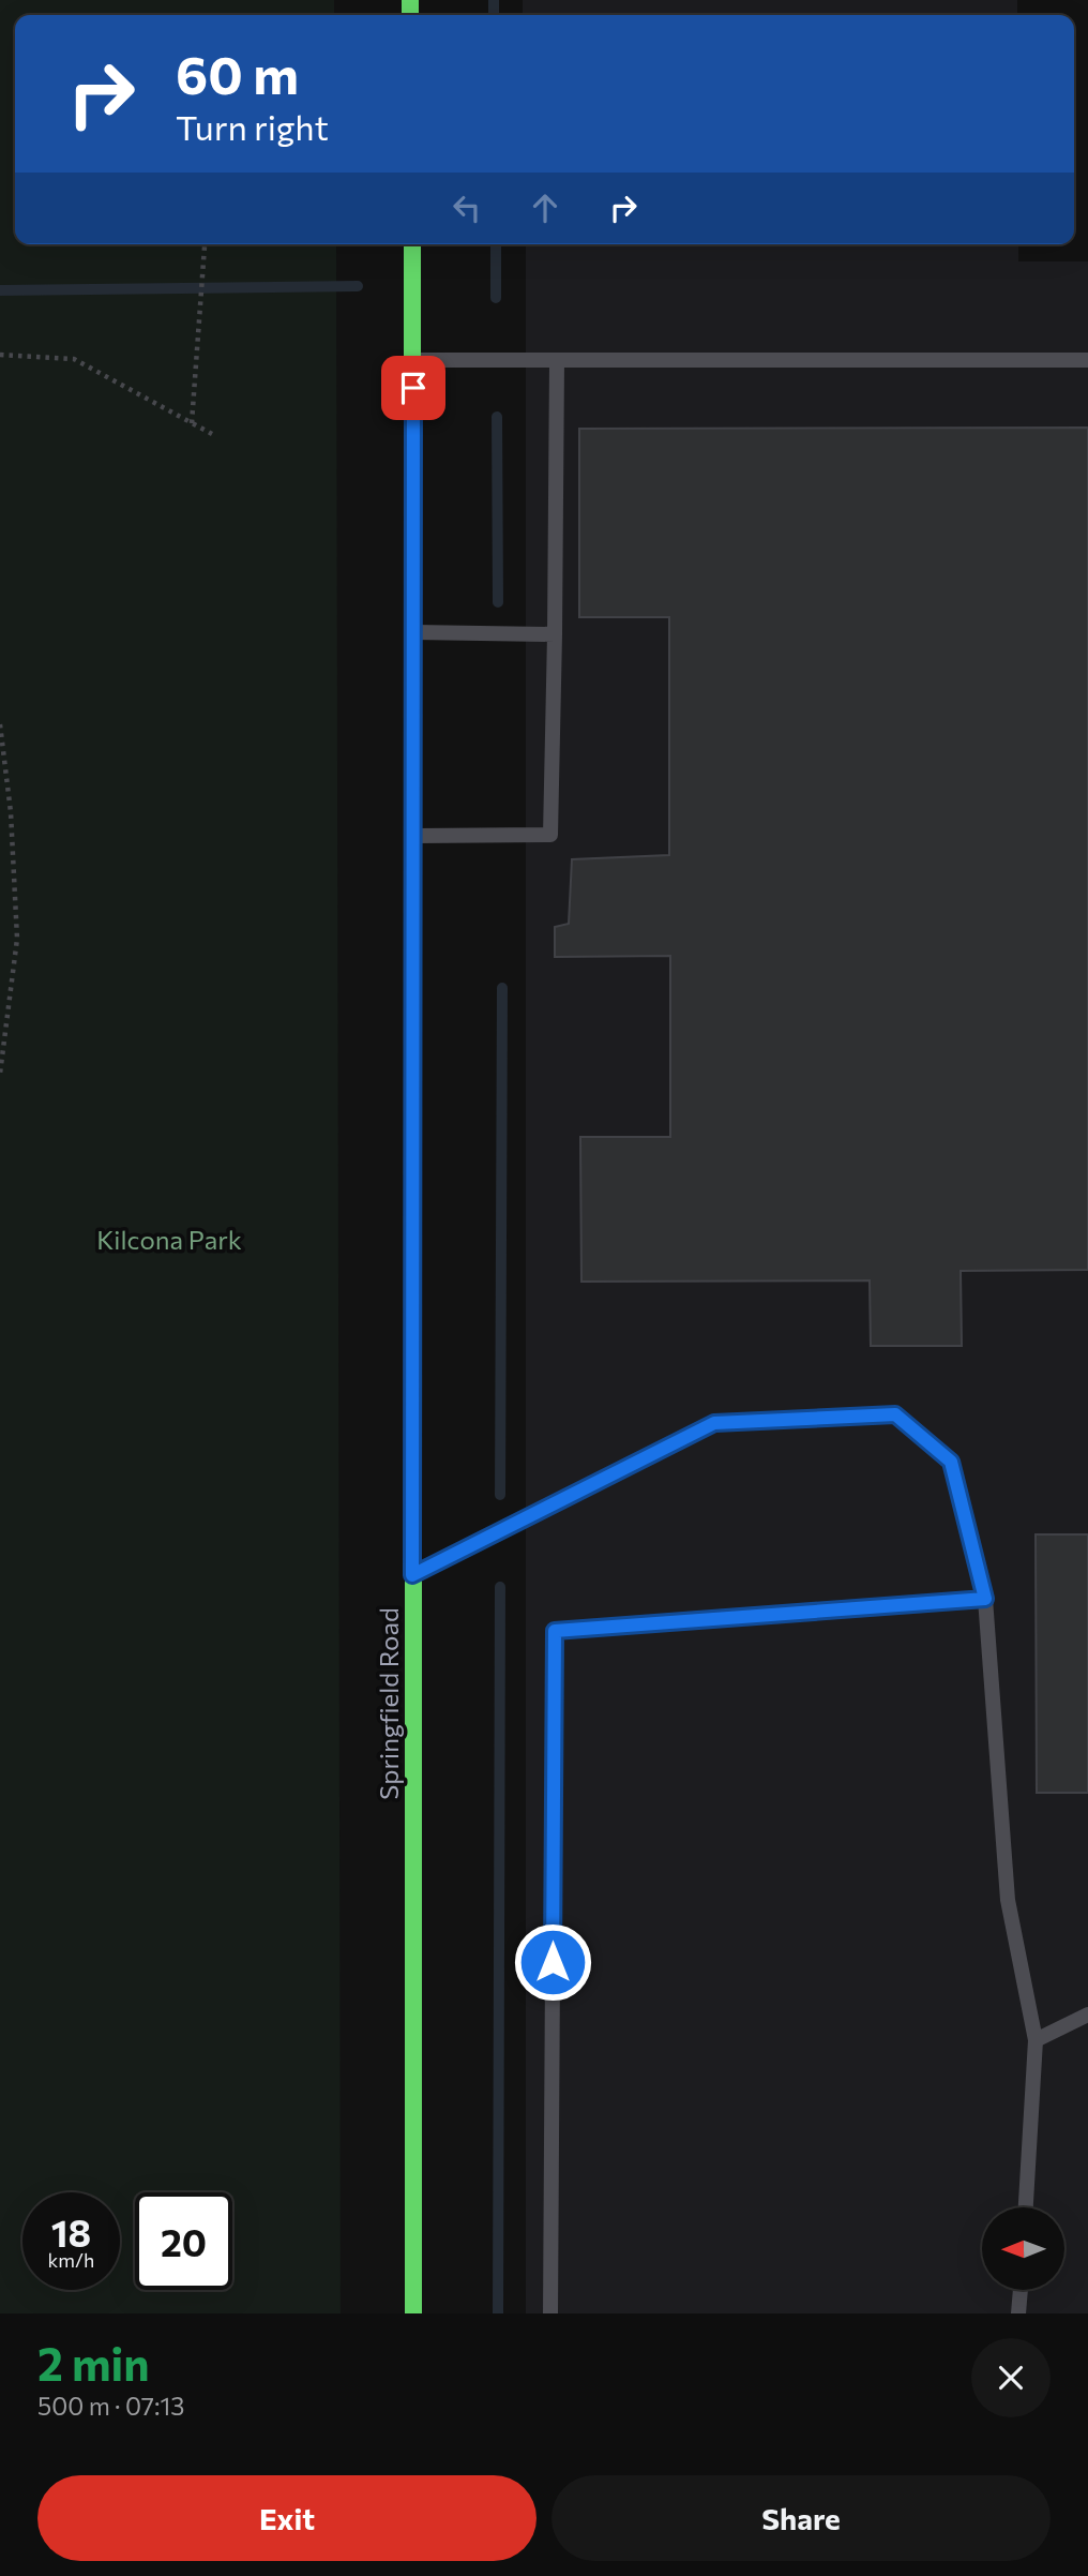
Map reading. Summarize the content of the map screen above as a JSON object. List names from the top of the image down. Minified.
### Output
{"streets":{"street":["Springfield Road"]},"parks":["Kilcona Park"],"north":"left","page":{"turn":["60 m","Turn right"],"speed":"18 km/h","limit":"20","heading":["2 min","500 m · 07:13"],"buttons":["Exit","Share"]}}
